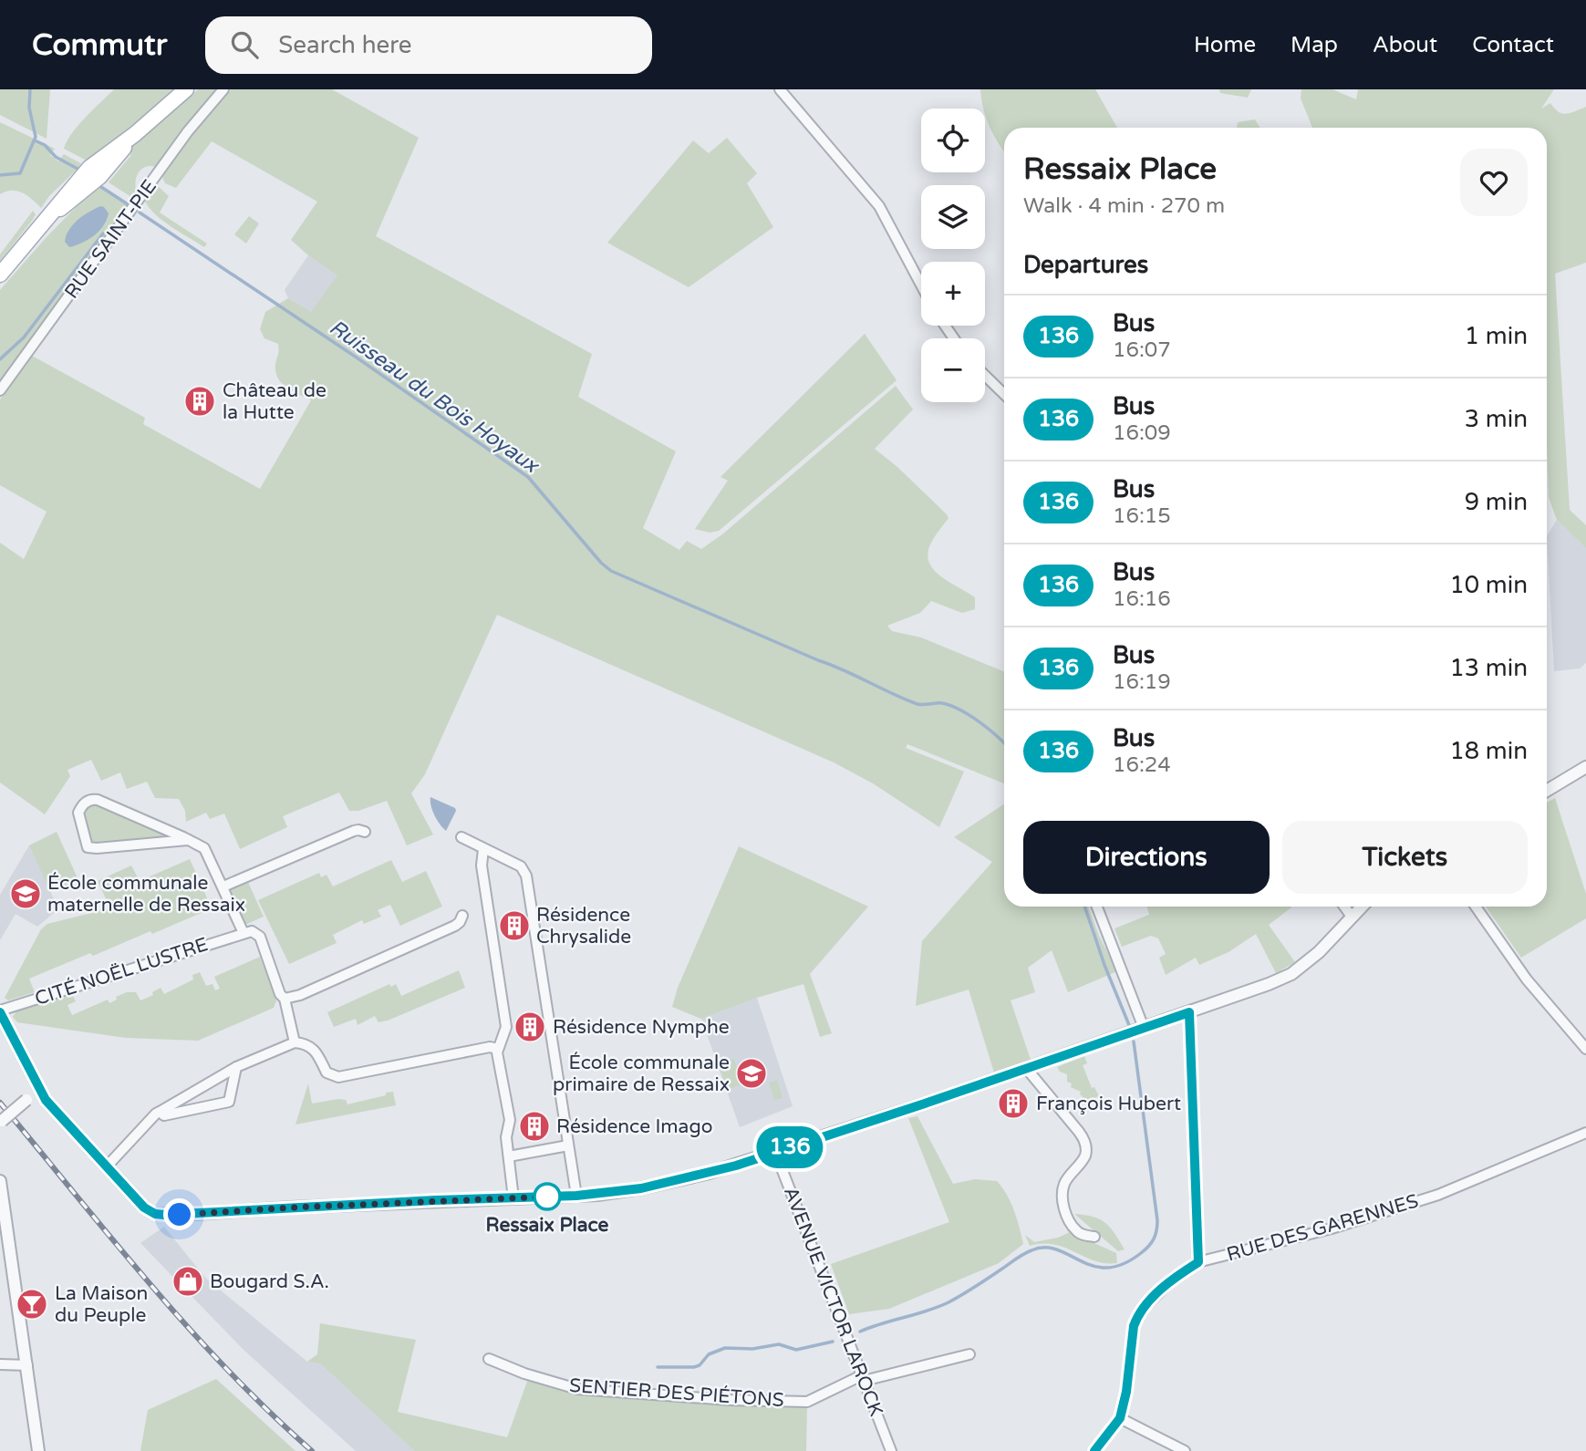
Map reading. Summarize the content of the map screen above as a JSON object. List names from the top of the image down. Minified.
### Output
{"streets":{"street":["RUE SAINT-PIE","CITÉ NOËL LUSTRE","RUE DES GARENNES","AVENUE VICTOR LAROCK","SENTIER DES PIÉTONS"]},"crossings":[["AVENUE VICTOR LAROCK","SENTIER DES PIÉTONS"]],"water":["Ruisseau du Bois Hoyaux"],"places":{"building":["Château de la Hutte","Résidence Chrysalide","Résidence Nymphe","François Hubert","Résidence Imago"],"school or university":["École communale maternelle de Ressaix","École communale primaire de Ressaix"],"other":["Ressaix Place"],"shop":["Bougard S.A."],"bar":["La Maison du Peuple"]},"lines":["bus line 136"],"page":{"header":"Commutr","search":"Search here","nav":["Home","Map","About","Contact"],"on_map":"136","map_buttons":["+","−"],"heading":[["Ressaix Place","Walk · 4 min · 270 m"],"Departures"],"list":[{"mark":"136","name":"Bus","note":"16:07","value":"1 min"},{"mark":"136","name":"Bus","note":"16:09","value":"3 min"},{"mark":"136","name":"Bus","note":"16:15","value":"9 min"},{"mark":"136","name":"Bus","note":"16:16","value":"10 min"},{"mark":"136","name":"Bus","note":"16:19","value":"13 min"},{"mark":"136","name":"Bus","note":"16:24","value":"18 min"}],"buttons":["Directions","Tickets"]}}
